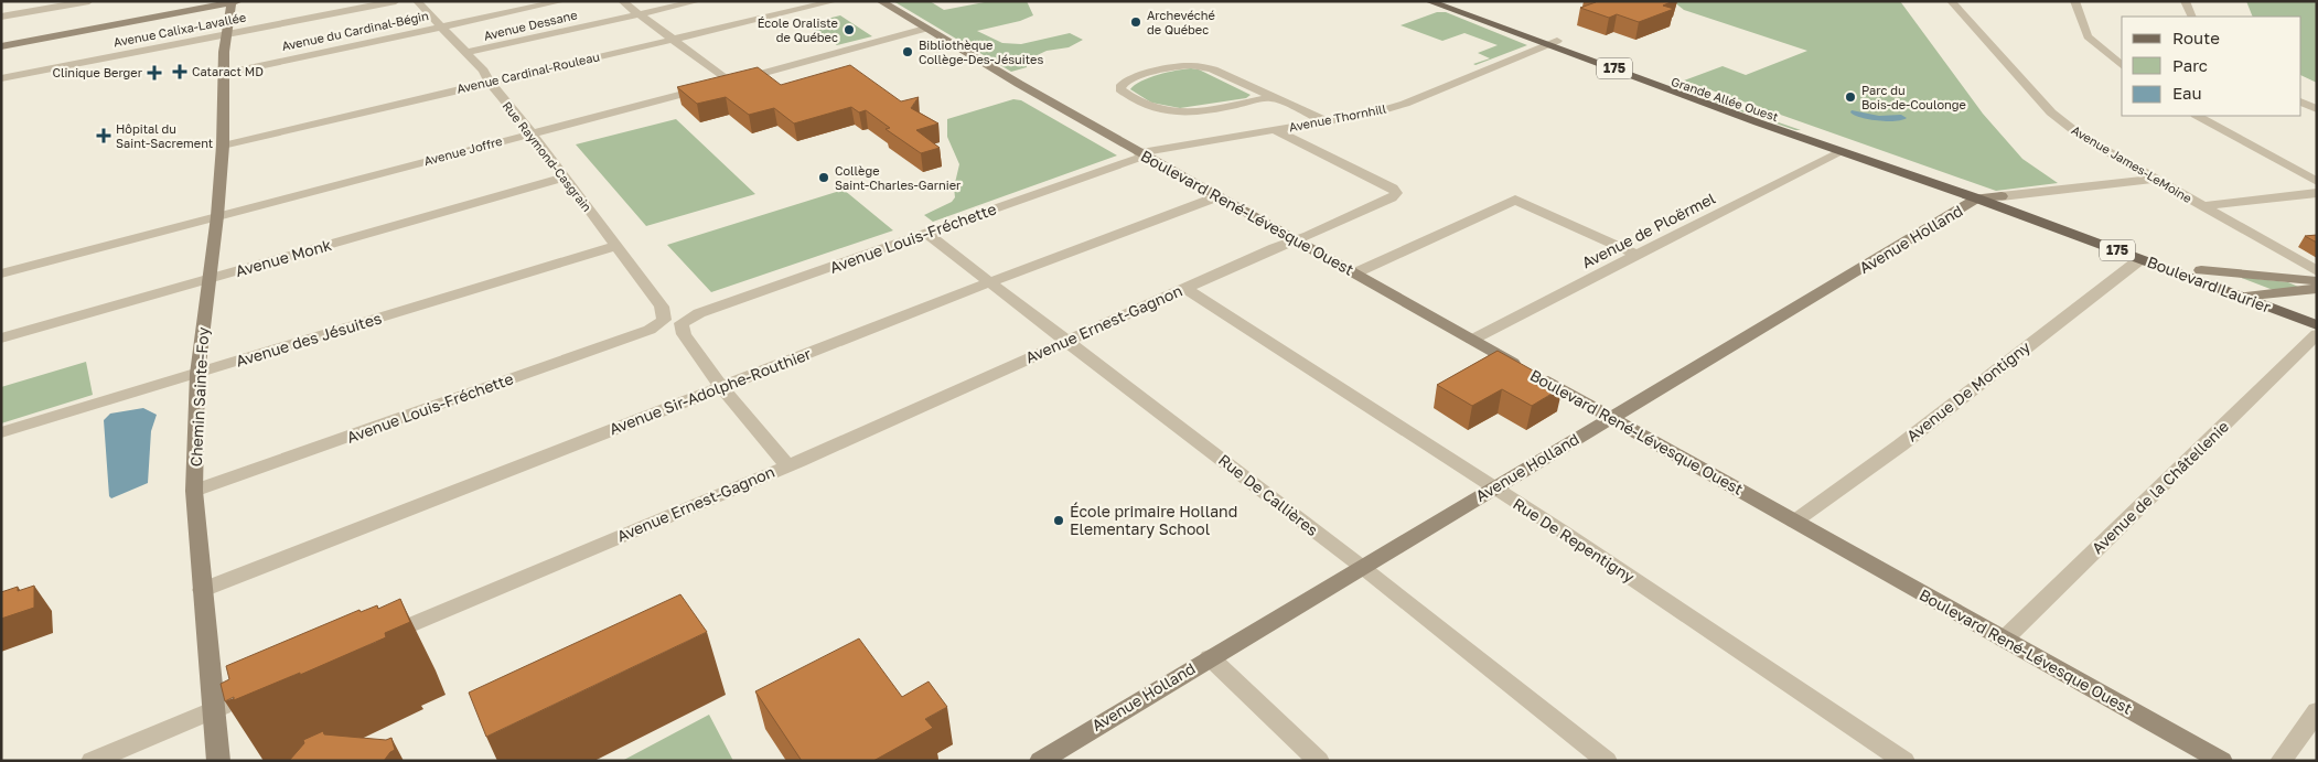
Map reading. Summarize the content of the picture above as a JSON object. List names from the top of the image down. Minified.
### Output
{"streets":{"main road":["175","Grande Allée Ouest","Boulevard René-Lévesque Ouest","Avenue Holland","Boulevard Laurier","Chemin Sainte-Foy"],"street":["Avenue Dessane","Avenue Calixa-Lavallée","Avenue du Cardinal-Bégin","Avenue Cardinal-Rouleau","Avenue Thornhill","Avenue Joffre","Rue Raymond-Casgrain","Avenue James-LeMoine","Avenue de Ploërmel","Avenue Louis-Fréchette","Avenue Monk","Avenue Ernest-Gagnon","Avenue des Jésuites","Avenue Sir-Adolphe-Routhier","Avenue De Montigny","Avenue de la Châtellenie","Rue De Callières","Rue De Repentigny"]},"crossings":[["Avenue Dessane","Rue Raymond-Casgrain"],["Avenue Calixa-Lavallée","Chemin Sainte-Foy"],["Avenue du Cardinal-Bégin","Rue Raymond-Casgrain"],["Avenue du Cardinal-Bégin","Chemin Sainte-Foy"],["Avenue Cardinal-Rouleau","Rue Raymond-Casgrain"],["Avenue Cardinal-Rouleau","Chemin Sainte-Foy"],["Grande Allée Ouest","Avenue Thornhill"],["Grande Allée Ouest","Avenue de Ploërmel"],["Grande Allée Ouest","Avenue Holland"],["Grande Allée Ouest","Boulevard Laurier"],["Avenue Thornhill","Boulevard René-Lévesque Ouest"],["Avenue Thornhill","Avenue Louis-Fréchette"],["Avenue Thornhill","Avenue Ernest-Gagnon"],["Avenue Joffre","Rue Raymond-Casgrain"],["Avenue Joffre","Boulevard René-Lévesque Ouest"],["Avenue Joffre","Chemin Sainte-Foy"],["Rue Raymond-Casgrain","Avenue Louis-Fréchette"],["Rue Raymond-Casgrain","Avenue Monk"],["Rue Raymond-Casgrain","Avenue des Jésuites"],["Avenue James-LeMoine","Avenue Holland"],["Boulevard René-Lévesque Ouest","Avenue de Ploërmel"],["Boulevard René-Lévesque Ouest","Avenue Louis-Fréchette"],["Boulevard René-Lévesque Ouest","Avenue Holland"],["Boulevard René-Lévesque Ouest","Avenue Ernest-Gagnon"],["Boulevard René-Lévesque Ouest","Avenue Sir-Adolphe-Routhier"],["Boulevard René-Lévesque Ouest","Avenue De Montigny"],["Boulevard René-Lévesque Ouest","Avenue de la Châtellenie"],["Avenue Louis-Fréchette","Avenue Sir-Adolphe-Routhier"],["Avenue Louis-Fréchette","Chemin Sainte-Foy"],["Avenue Louis-Fréchette","Rue De Callières"],["Avenue Holland","Boulevard Laurier"],["Avenue Holland","Rue De Callières"],["Avenue Holland","Rue De Repentigny"],["Avenue Monk","Chemin Sainte-Foy"],["Boulevard Laurier","Avenue De Montigny"],["Avenue Ernest-Gagnon","Rue De Callières"],["Avenue Ernest-Gagnon","Rue De Repentigny"],["Avenue des Jésuites","Chemin Sainte-Foy"],["Avenue Sir-Adolphe-Routhier","Chemin Sainte-Foy"],["Avenue Sir-Adolphe-Routhier","Rue De Callières"]],"places":{"other":["Archevéché de Québec","École Oraliste de Québec","Bibliothèque Collège-Des-Jésuites","Parc du Bois-de-Coulonge","Collège Saint-Charles-Garnier","École primaire Holland Elementary School"],"health":["Cataract MD","Clinique Berger","Hôpital du Saint-Sacrement"]},"legend":["Route","Parc","Eau"]}
